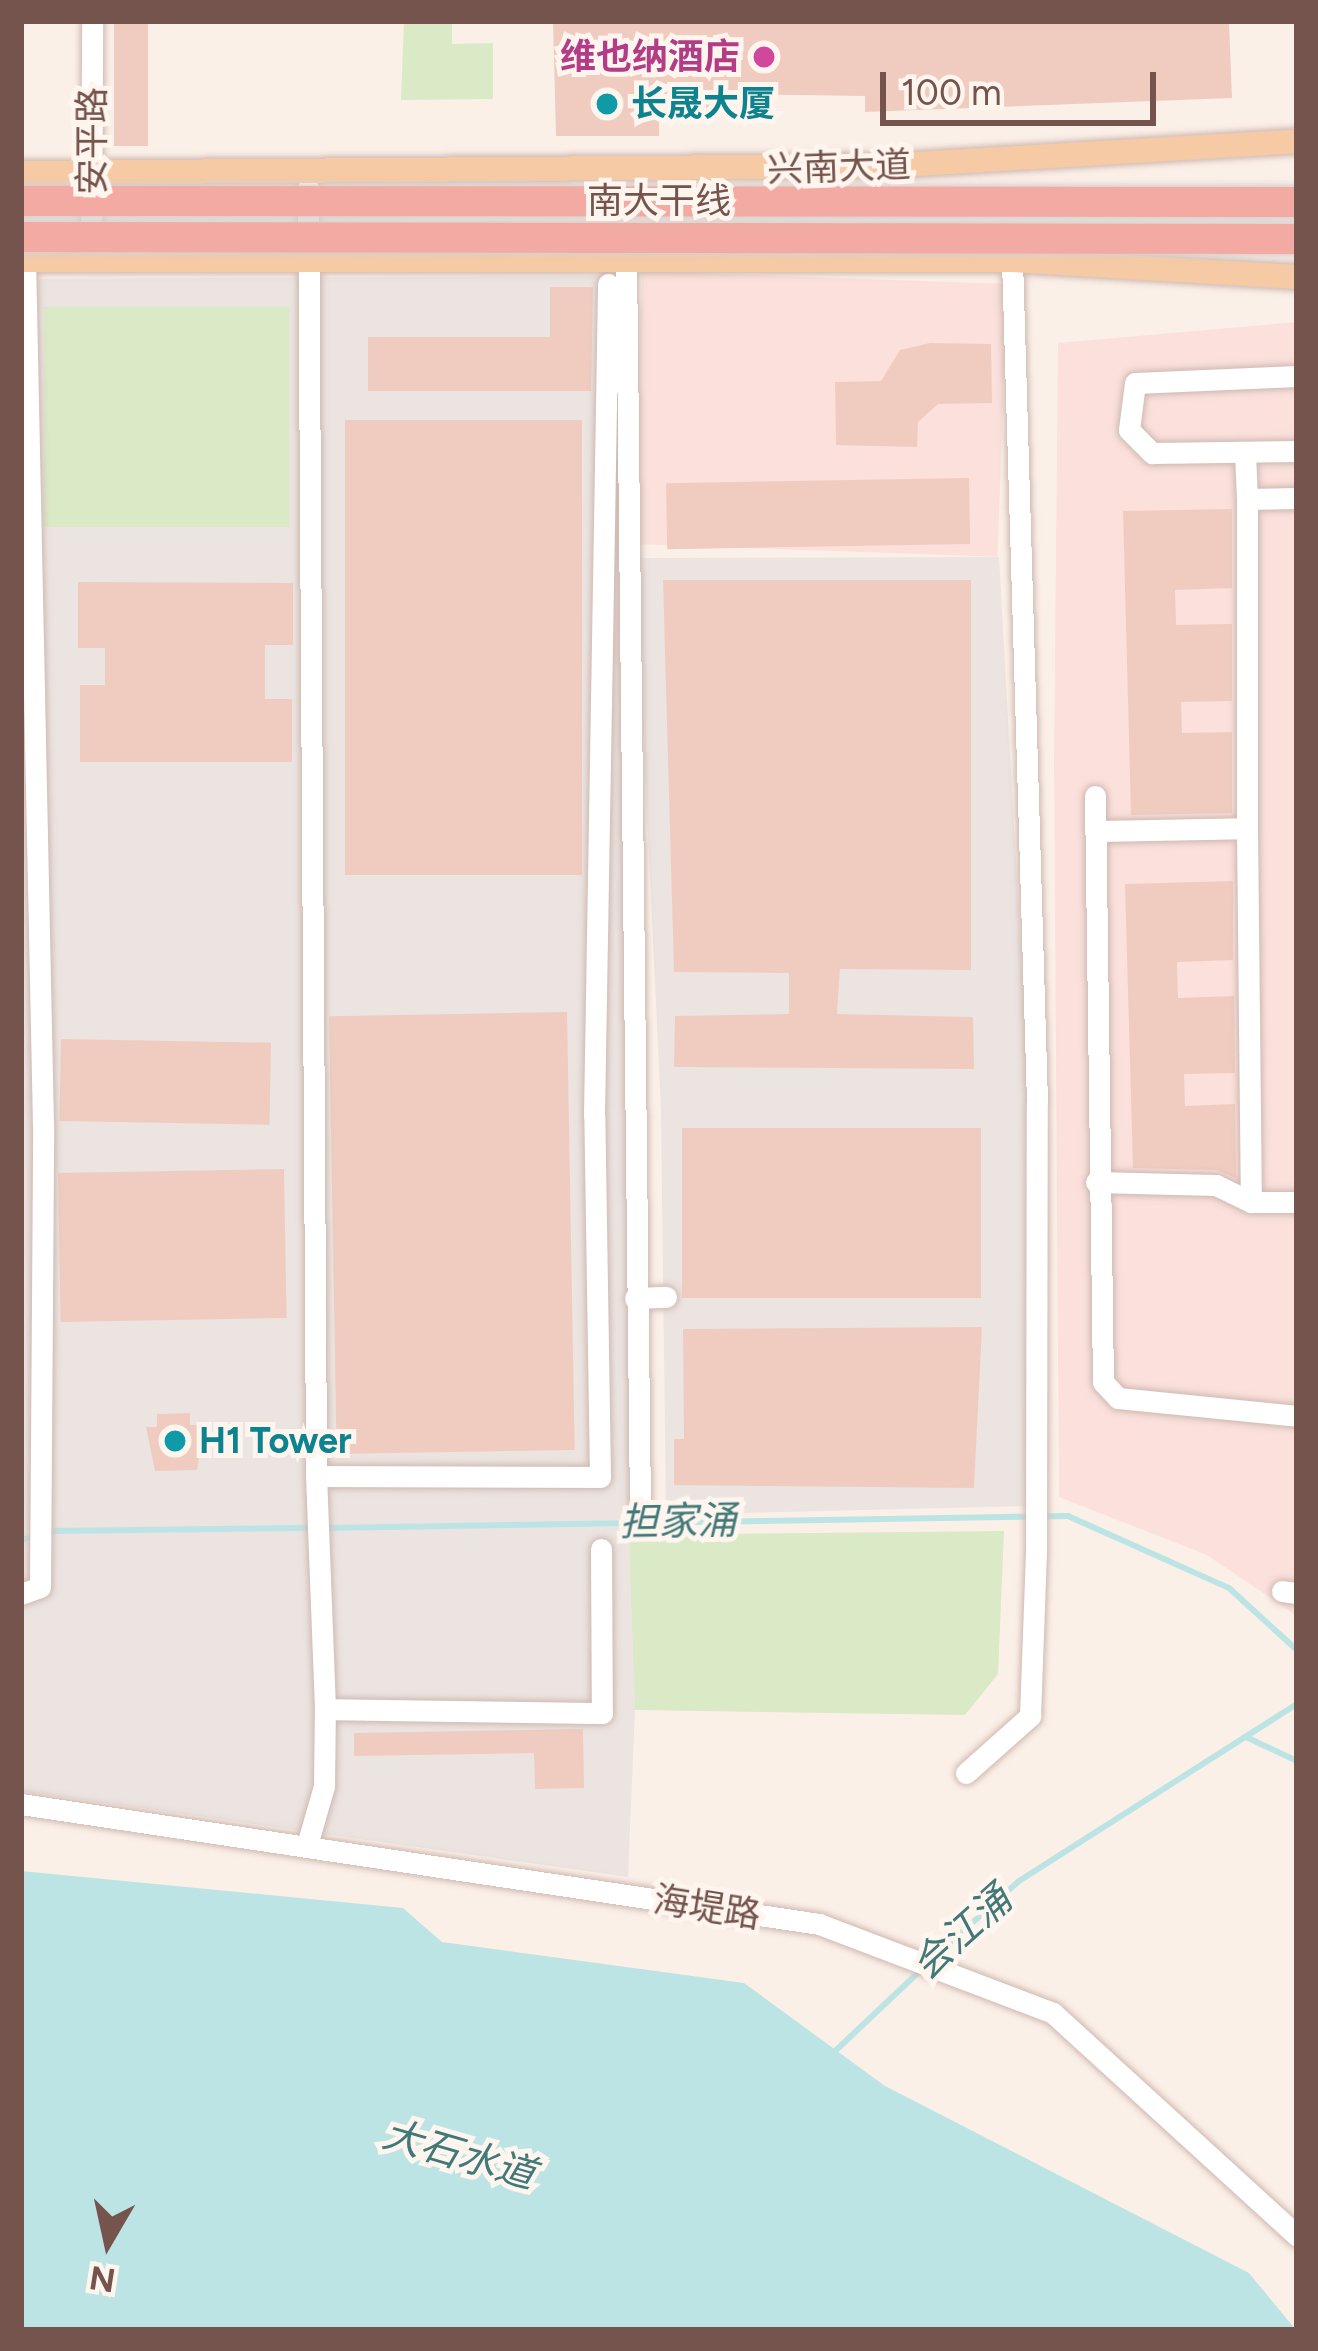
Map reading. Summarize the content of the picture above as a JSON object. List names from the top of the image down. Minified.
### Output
{"streets":{"highway":["南大干线"],"main road":["兴南大道"],"street":["安平路","海堤路"]},"crossings":[["安平路","兴南大道"]],"water":["担家涌","会江涌","大石水道"],"places":["维也纳酒店","长晟大厦","H1 Tower"],"scale_bar":"100 m","north":"bottom"}
